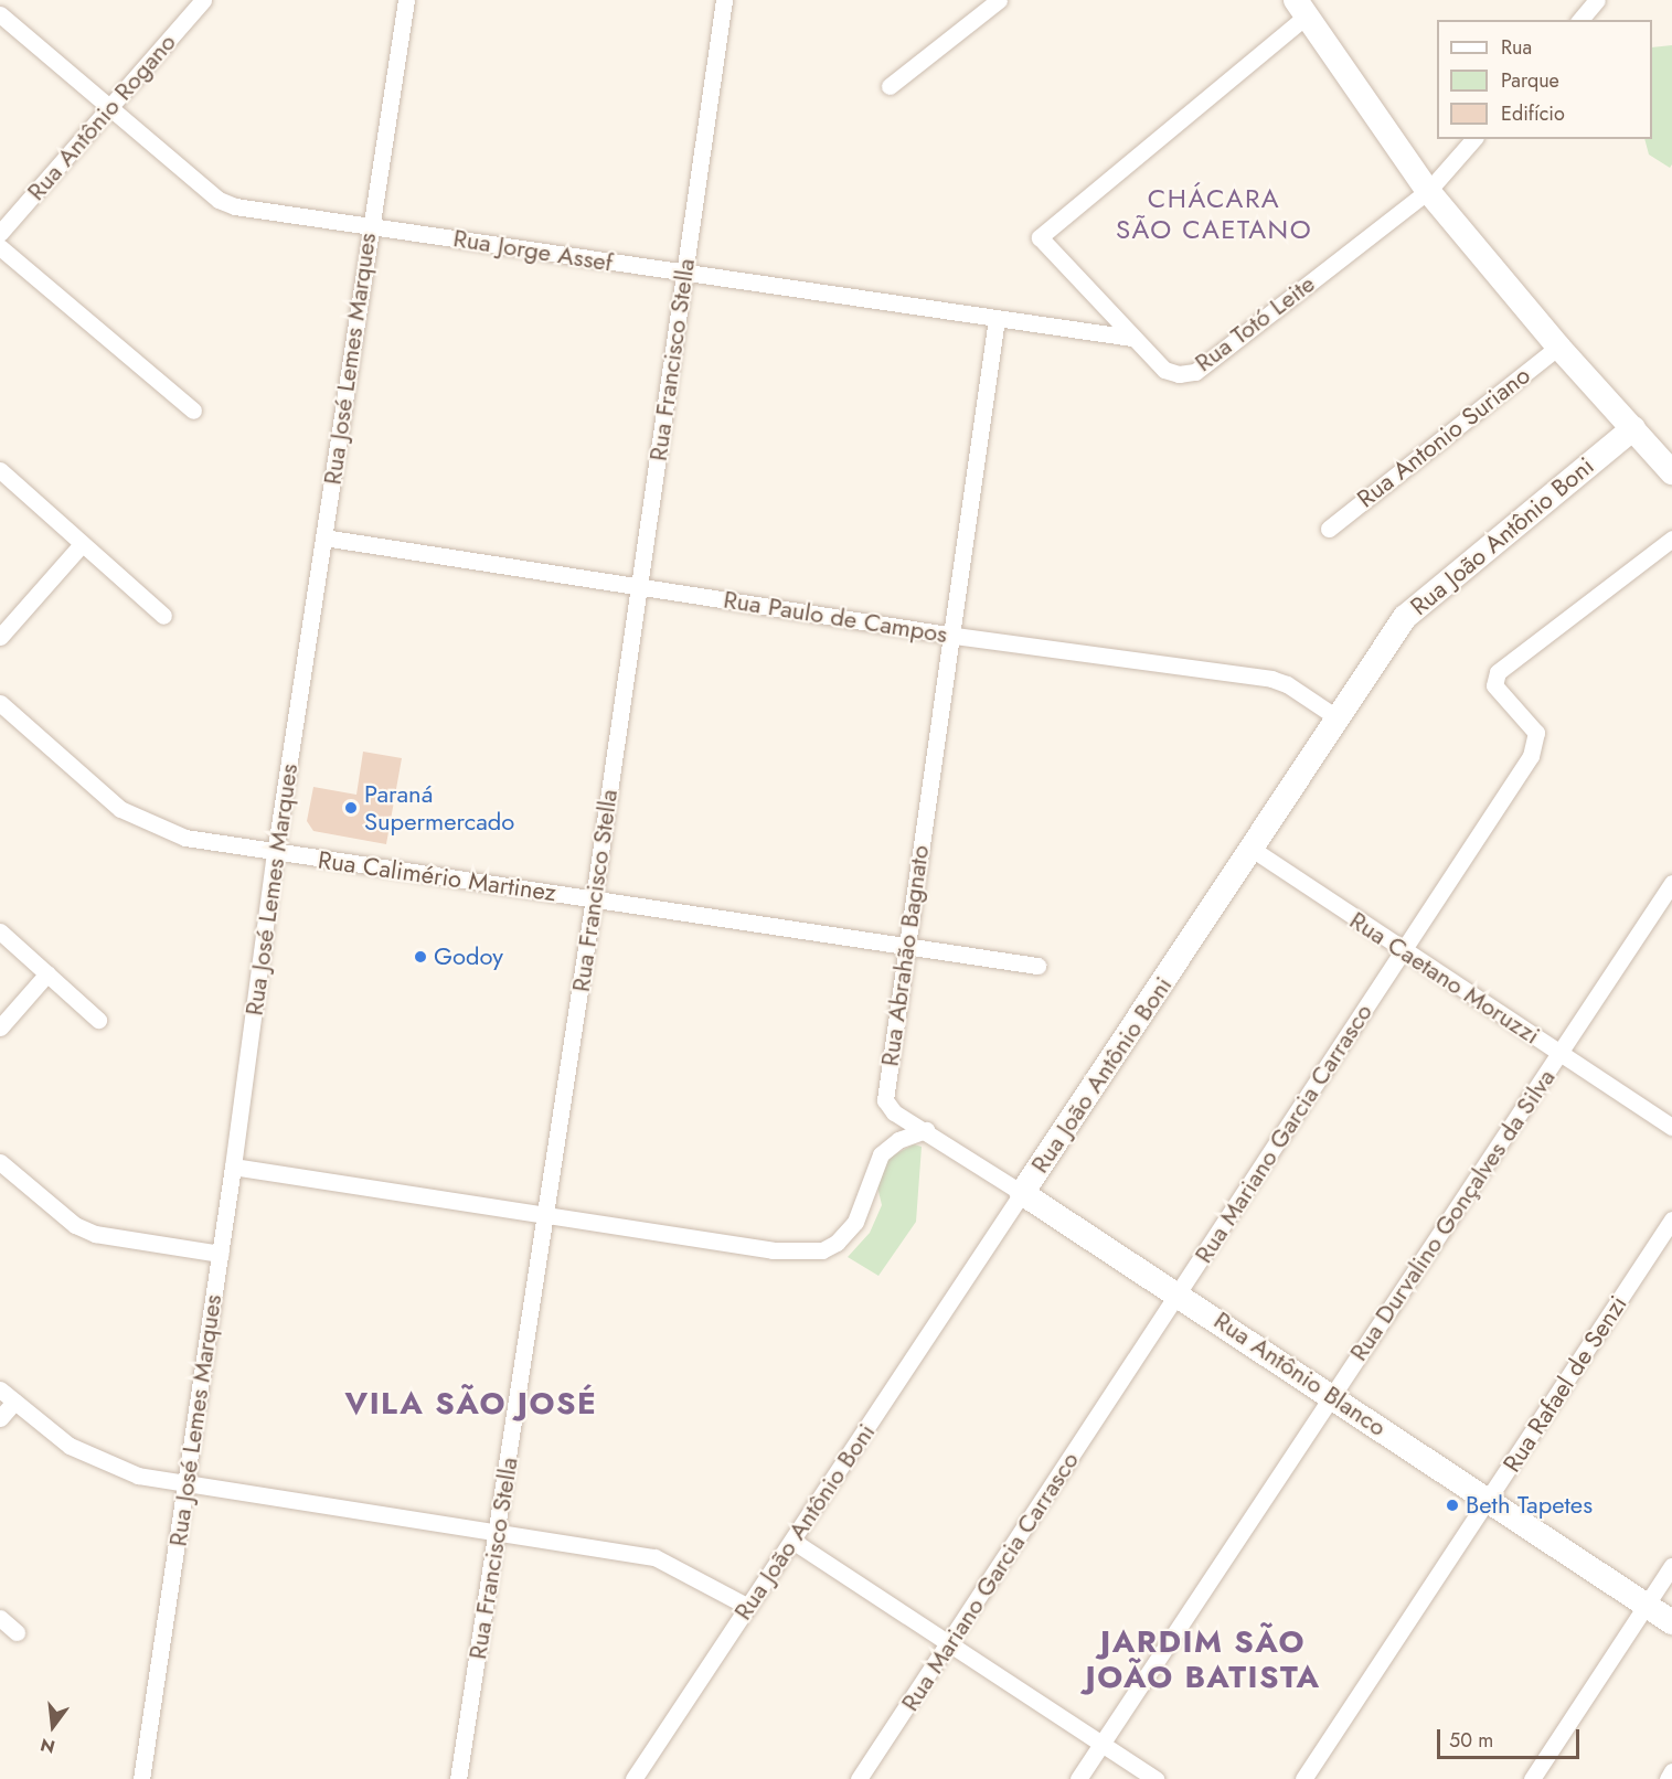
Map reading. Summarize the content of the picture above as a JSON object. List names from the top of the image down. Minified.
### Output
{"streets":{"street":["Rua Antônio Rogano","Rua Jorge Assef","Rua Totó Leite","Rua José Lemes Marques","Rua Francisco Stella","Rua Antonio Suriano","Rua João Antônio Boni","Rua Paulo de Campos","Rua Calimério Martinez","Rua Abrahão Bagnato","Rua Caetano Moruzzi","Rua Mariano Garcia Carrasco","Rua Durvalino Gonçalves da Silva","Rua Antônio Blanco","Rua Rafael de Senzi"]},"crossings":[["Rua Antônio Rogano","Rua Jorge Assef"],["Rua Jorge Assef","Rua Totó Leite"],["Rua Jorge Assef","Rua José Lemes Marques"],["Rua Jorge Assef","Rua Francisco Stella"],["Rua Jorge Assef","Rua Abrahão Bagnato"],["Rua José Lemes Marques","Rua Paulo de Campos"],["Rua José Lemes Marques","Rua Calimério Martinez"],["Rua Francisco Stella","Rua Paulo de Campos"],["Rua Francisco Stella","Rua Calimério Martinez"],["Rua João Antônio Boni","Rua Paulo de Campos"],["Rua João Antônio Boni","Rua Caetano Moruzzi"],["Rua João Antônio Boni","Rua Antônio Blanco"],["Rua Paulo de Campos","Rua Abrahão Bagnato"],["Rua Calimério Martinez","Rua Abrahão Bagnato"],["Rua Abrahão Bagnato","Rua Antônio Blanco"],["Rua Caetano Moruzzi","Rua Mariano Garcia Carrasco"],["Rua Caetano Moruzzi","Rua Durvalino Gonçalves da Silva"],["Rua Mariano Garcia Carrasco","Rua Antônio Blanco"],["Rua Durvalino Gonçalves da Silva","Rua Antônio Blanco"],["Rua Antônio Blanco","Rua Rafael de Senzi"]],"districts":["CHÁCARA SÃO CAETANO","VILA SÃO JOSÉ","JARDIM SÃO JOÃO BATISTA"],"places":["Paraná Supermercado","Godoy","Beth Tapetes"],"legend":["Rua","Parque","Edifício"],"scale_bar":"50 m","north":"bottom"}
